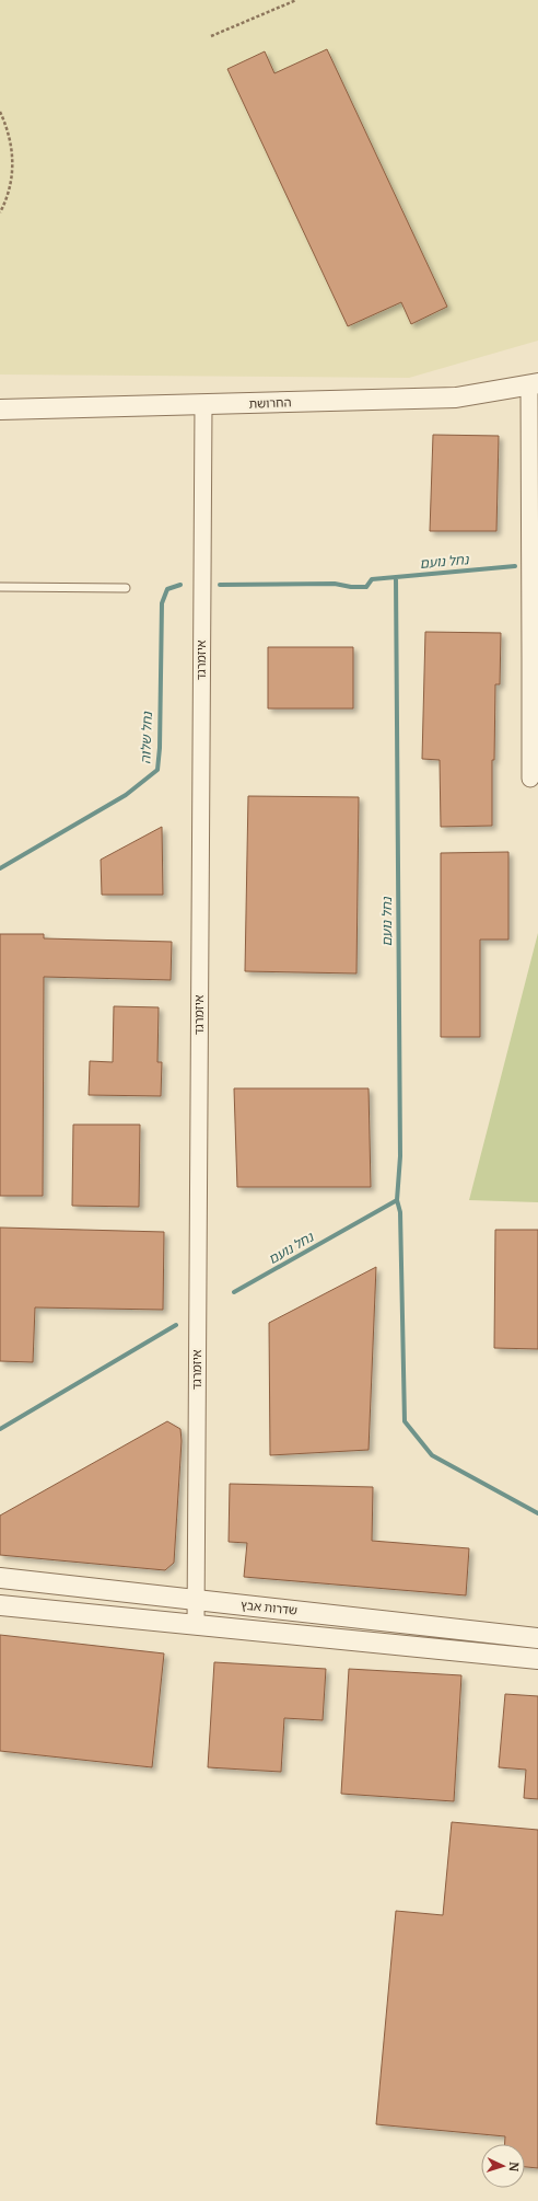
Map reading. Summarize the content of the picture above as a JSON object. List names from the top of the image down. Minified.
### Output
{"streets":{"street":["החרושת","איזמרגד","שדרות אבץ"]},"crossings":[["החרושת","איזמרגד"],["איזמרגד","שדרות אבץ"]],"water":["נחל נועם","נחל שלוה"],"north":"right"}
